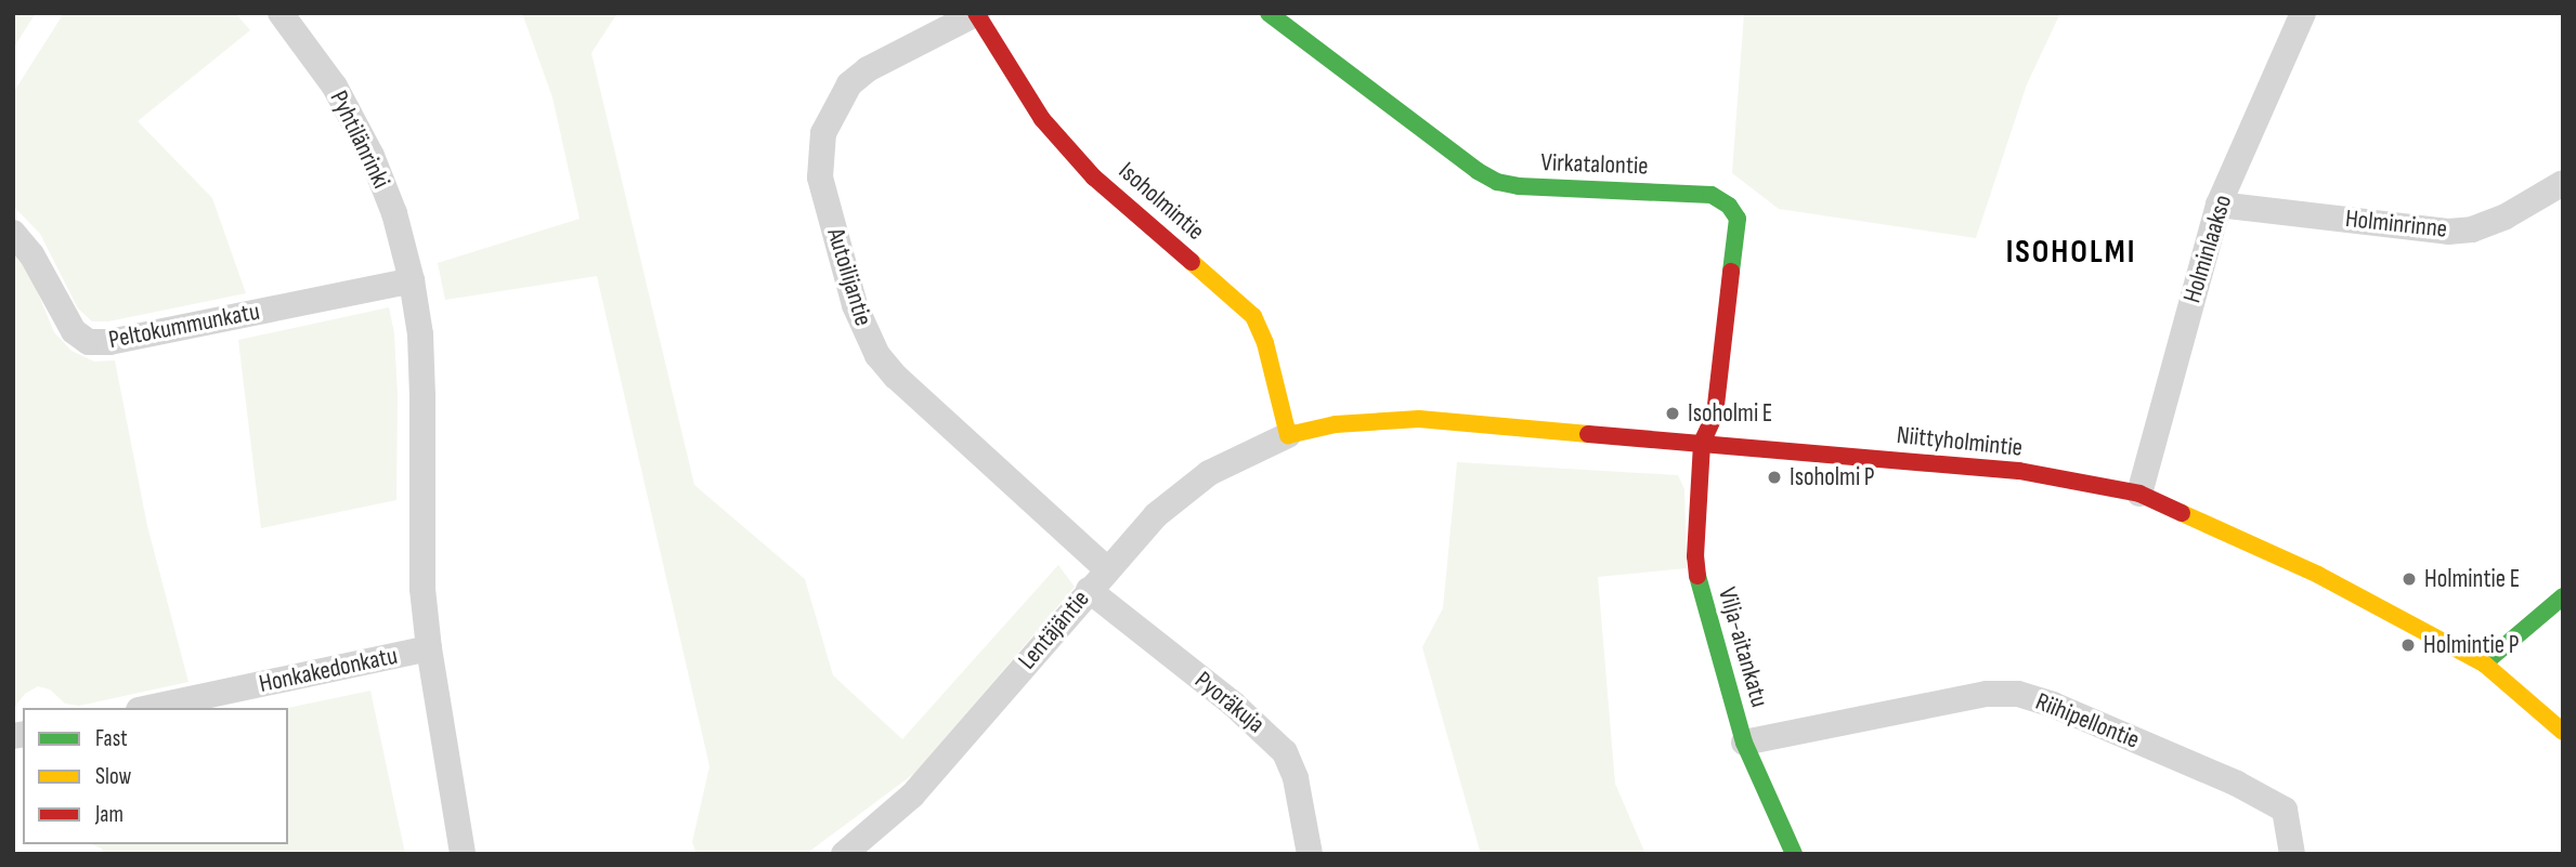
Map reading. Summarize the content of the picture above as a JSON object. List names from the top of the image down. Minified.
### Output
{"streets":{"street":["Pyhtilänrinki","Virkatalontie","Isoholmintie","Holminrinne","Holminlaakso","Autoilijantie","Peltokummunkatu","Niittyholmintie","Lentäjäntie","Vilja-aitankatu","Honkakedonkatu","Pyoräkuja","Riihipellontie"]},"crossings":[["Pyhtilänrinki","Peltokummunkatu"],["Pyhtilänrinki","Honkakedonkatu"],["Virkatalontie","Niittyholmintie"],["Virkatalontie","Vilja-aitankatu"],["Isoholmintie","Autoilijantie"],["Isoholmintie","Niittyholmintie"],["Isoholmintie","Lentäjäntie"],["Holminrinne","Holminlaakso"],["Holminlaakso","Niittyholmintie"],["Autoilijantie","Lentäjäntie"],["Niittyholmintie","Lentäjäntie"],["Niittyholmintie","Vilja-aitankatu"],["Lentäjäntie","Pyoräkuja"],["Vilja-aitankatu","Riihipellontie"]],"districts":["ISOHOLMI"],"places":["Isoholmi E","Isoholmi P","Holmintie E","Holmintie P"],"legend":["Fast","Slow","Jam"]}
